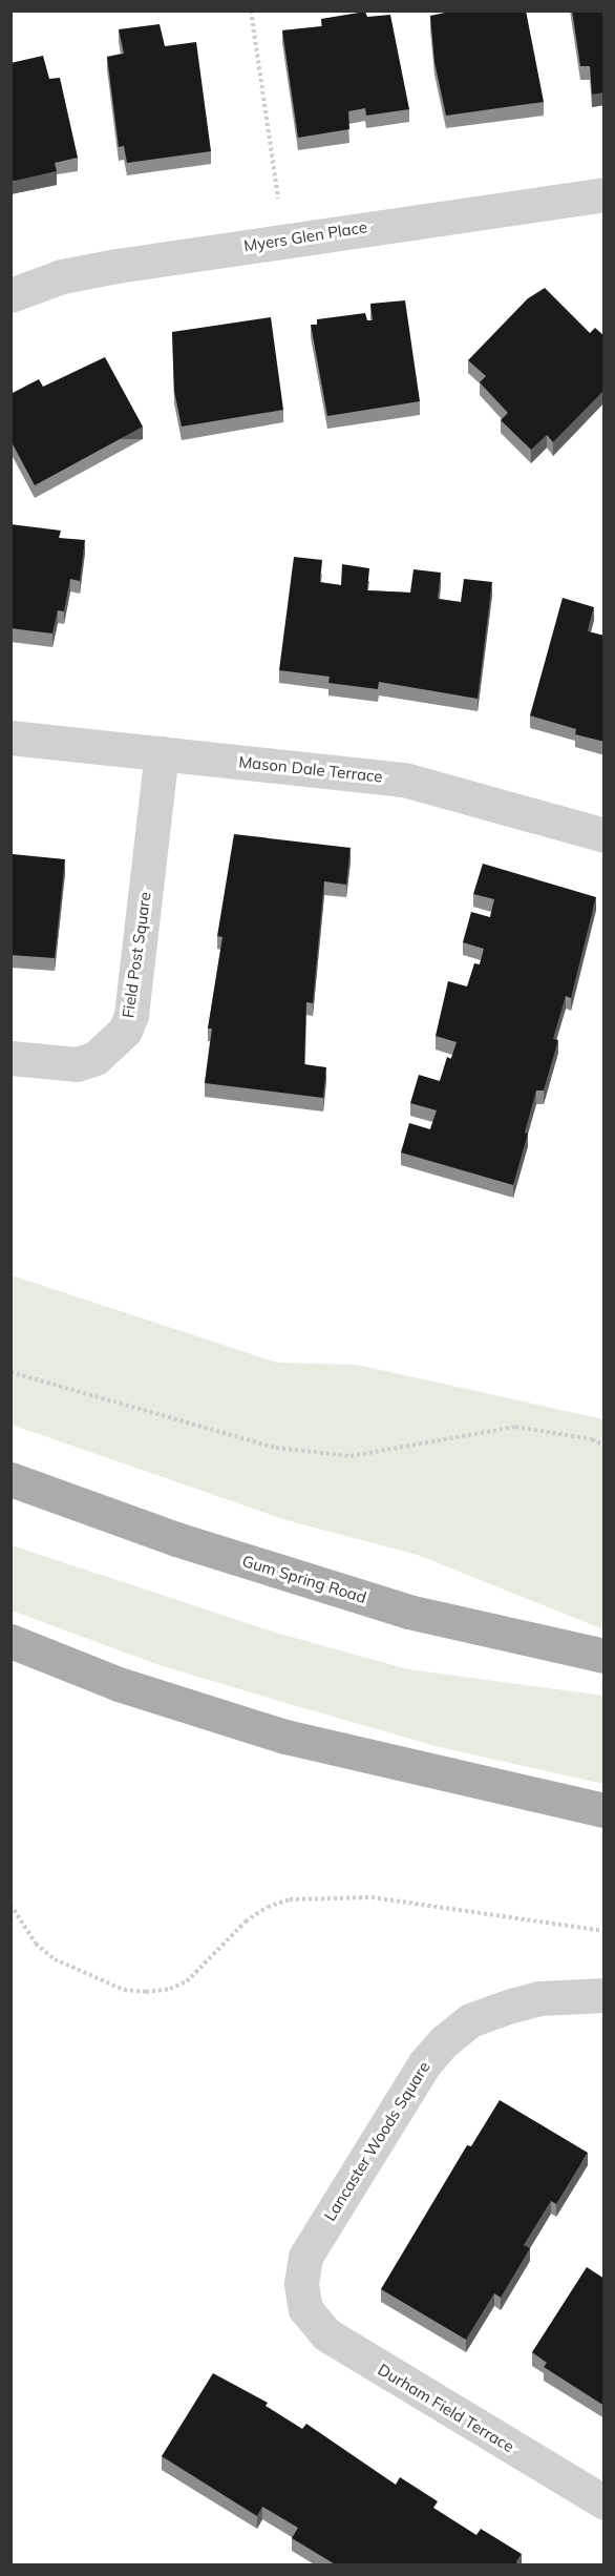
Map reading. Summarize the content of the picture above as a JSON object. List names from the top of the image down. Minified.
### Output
{"streets":{"main road":["Gum Spring Road"],"street":["Myers Glen Place","Mason Dale Terrace","Field Post Square","Lancaster Woods Square","Durham Field Terrace"]},"crossings":[["Mason Dale Terrace","Field Post Square"],["Lancaster Woods Square","Durham Field Terrace"]]}
